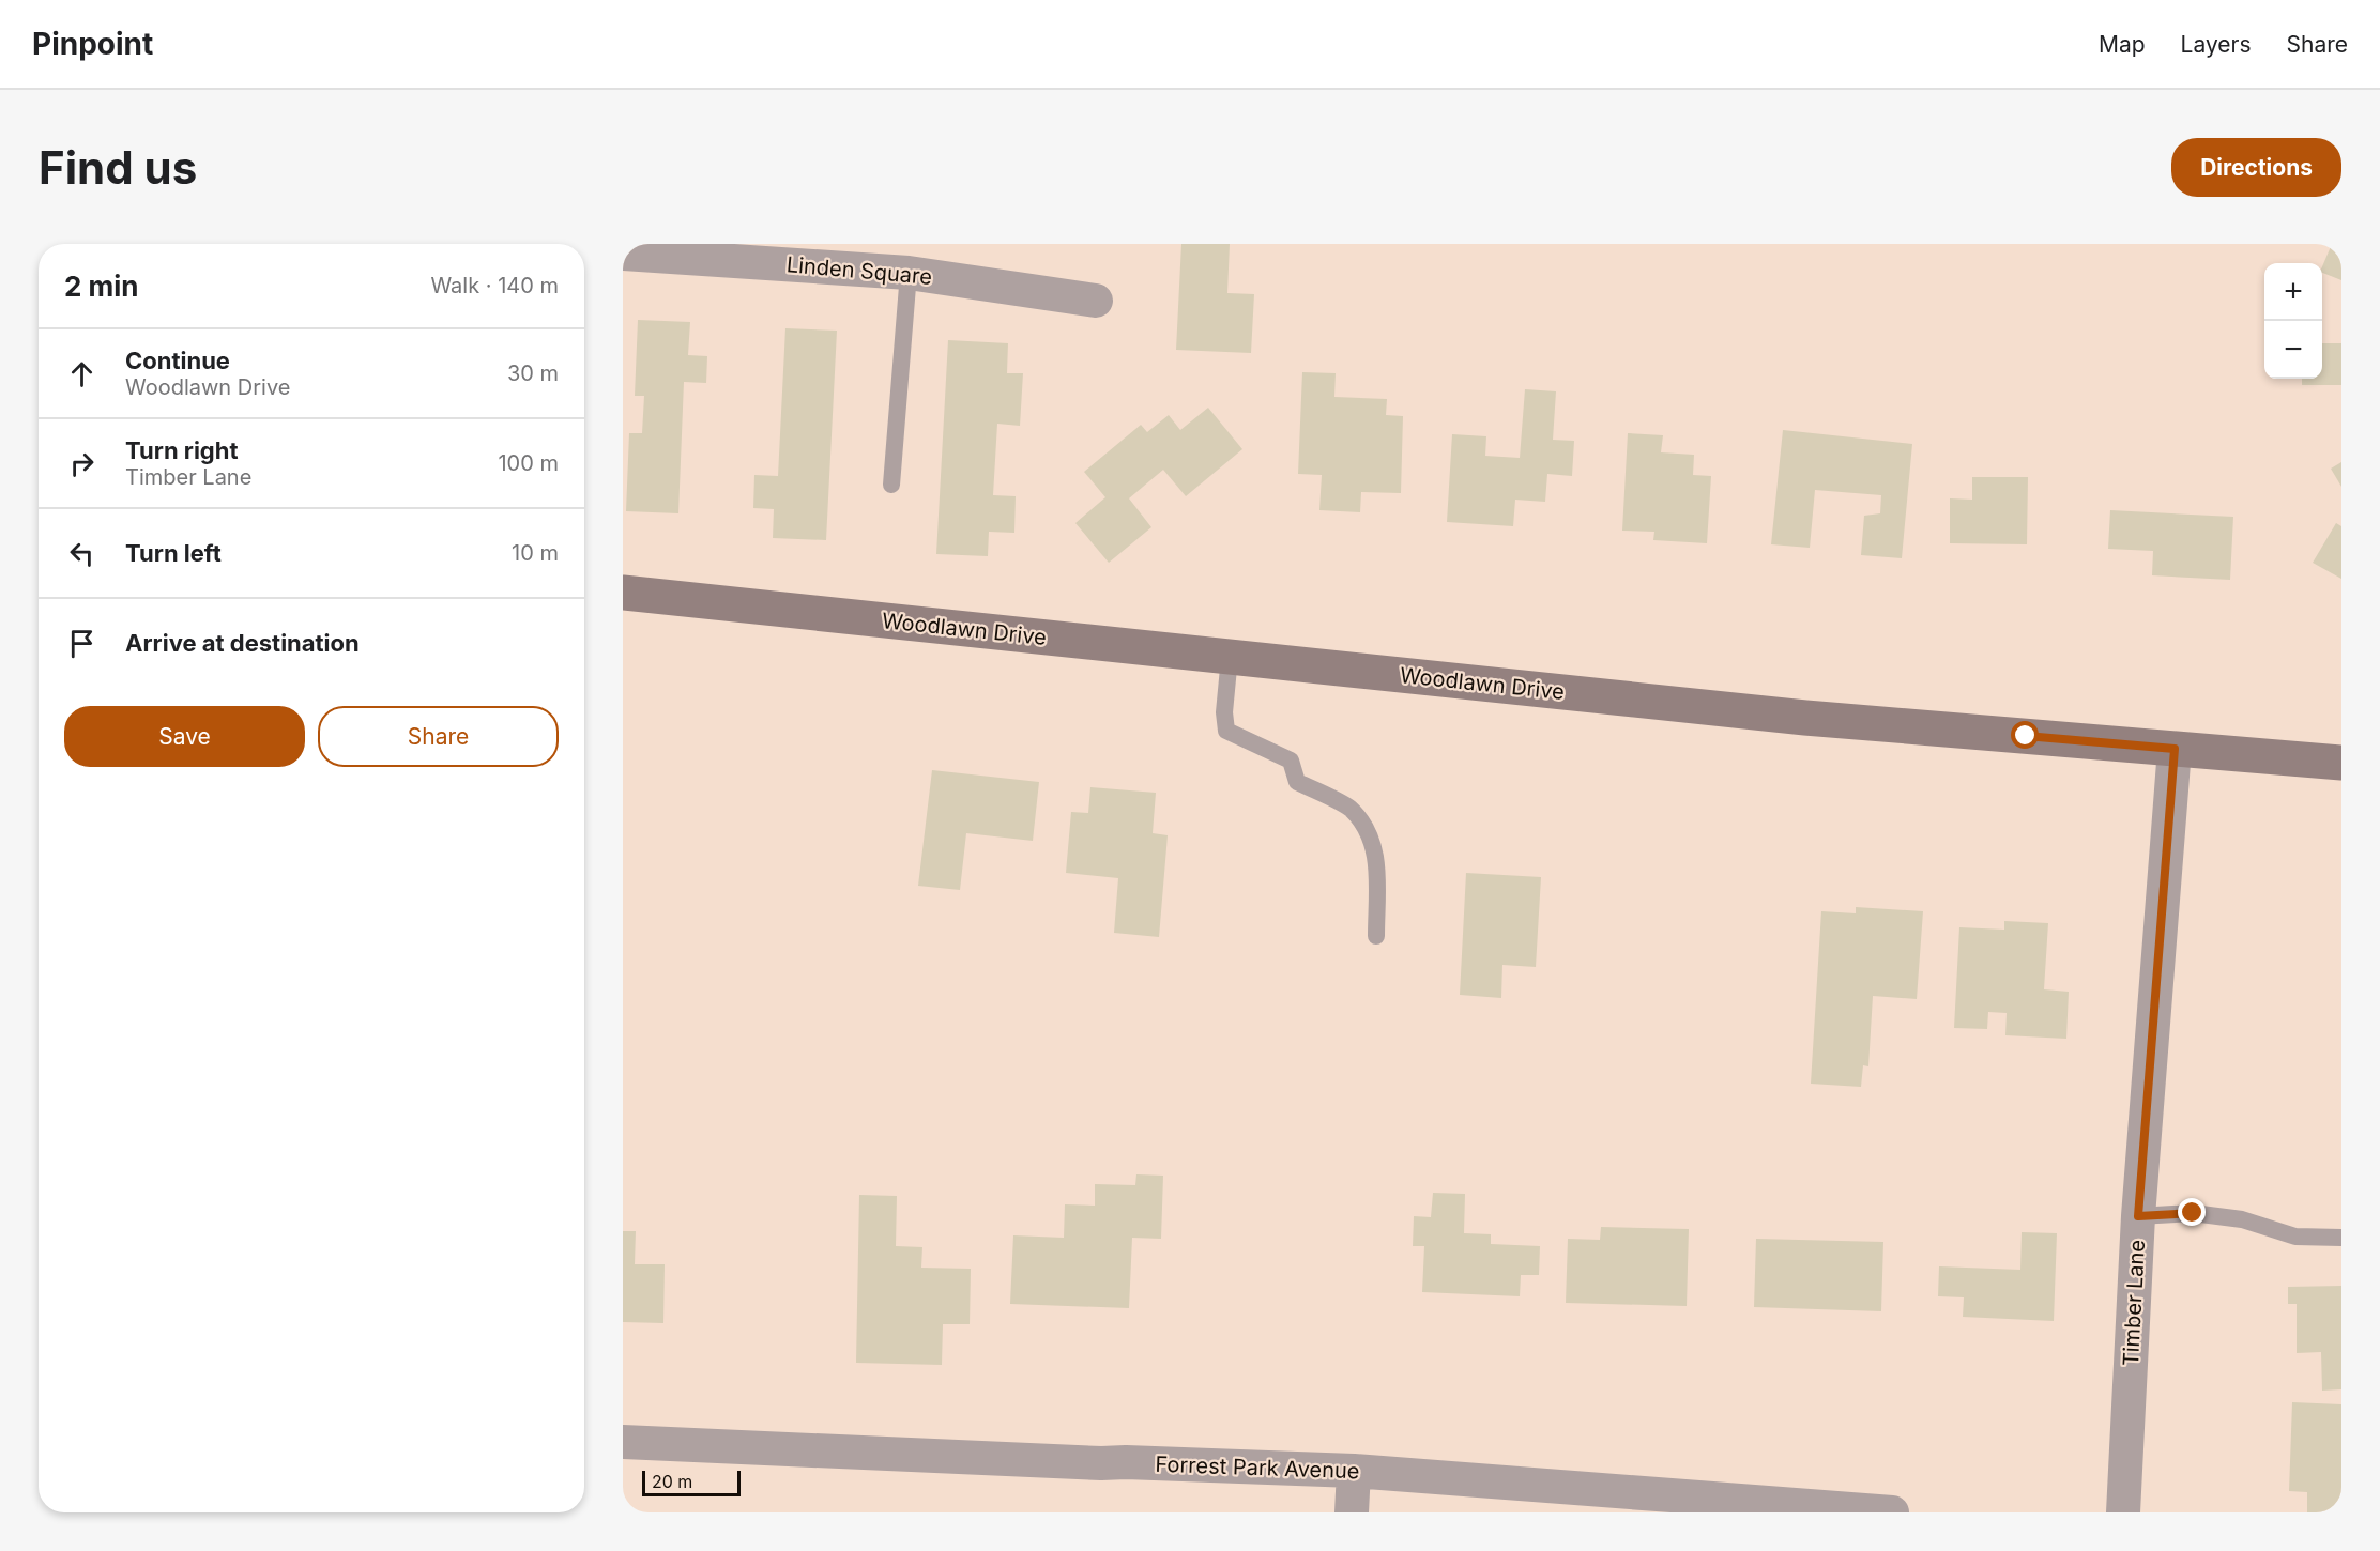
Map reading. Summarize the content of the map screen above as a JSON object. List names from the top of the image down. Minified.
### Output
{"streets":{"main road":["Woodlawn Drive"],"street":["Linden Square","Timber Lane","Forrest Park Avenue"]},"crossings":[["Woodlawn Drive","Timber Lane"]],"scale_bar":"20 m","page":{"header":"Pinpoint","nav":["Map","Layers","Share"],"buttons":["Directions",["Save","Share"]],"title":"Find us","heading":["2 min","Walk · 140 m"],"map_buttons":["+","−"],"list":[["Continue","Woodlawn Drive","30 m"],["Turn right","Timber Lane","100 m"],["Turn left","10 m"],"Arrive at destination"],"scale":"20 m"}}
